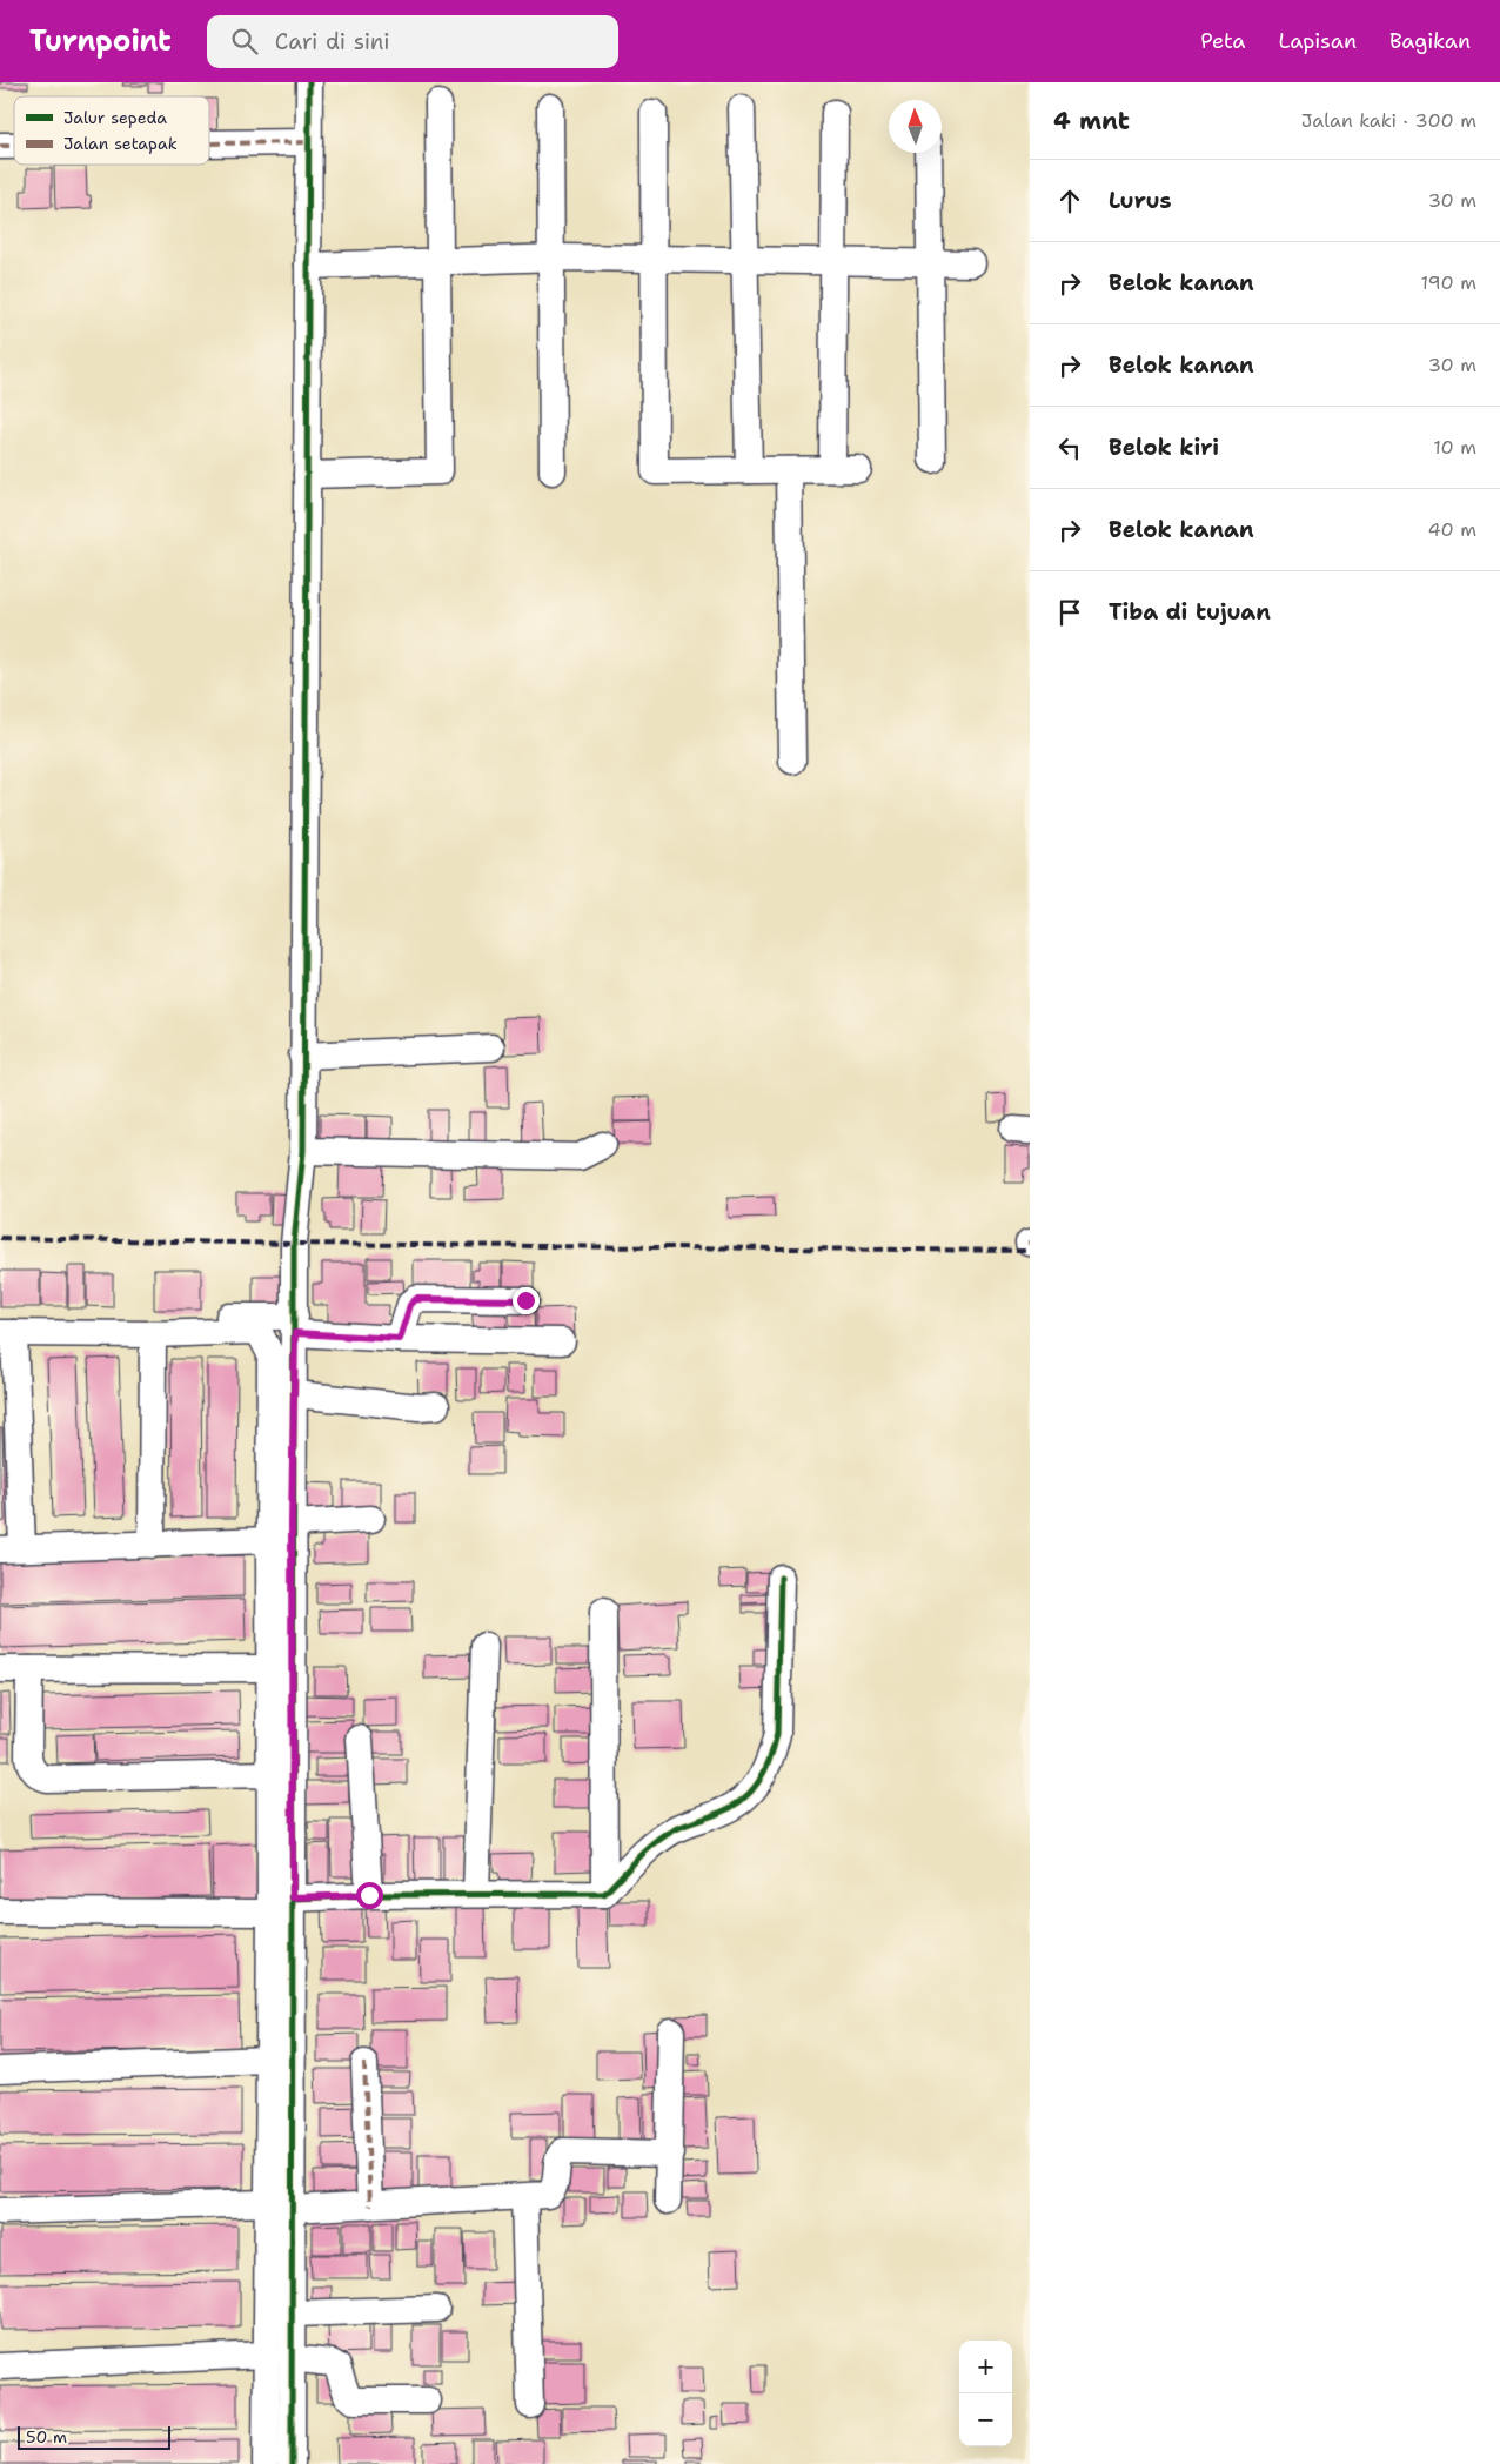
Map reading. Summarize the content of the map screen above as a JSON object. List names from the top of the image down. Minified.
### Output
{"legend":["Jalur sepeda","Jalan setapak"],"scale_bar":"50 m","north":"top","page":{"header":"Turnpoint","search":"Cari di sini","nav":["Peta","Lapisan","Bagikan"],"heading":["4 mnt","Jalan kaki · 300 m"],"list":[["Lurus","30 m"],["Belok kanan","190 m"],["Belok kanan","30 m"],["Belok kiri","10 m"],["Belok kanan","40 m"],"Tiba di tujuan"],"map_buttons":["+","−"],"scale":"50 m"}}
